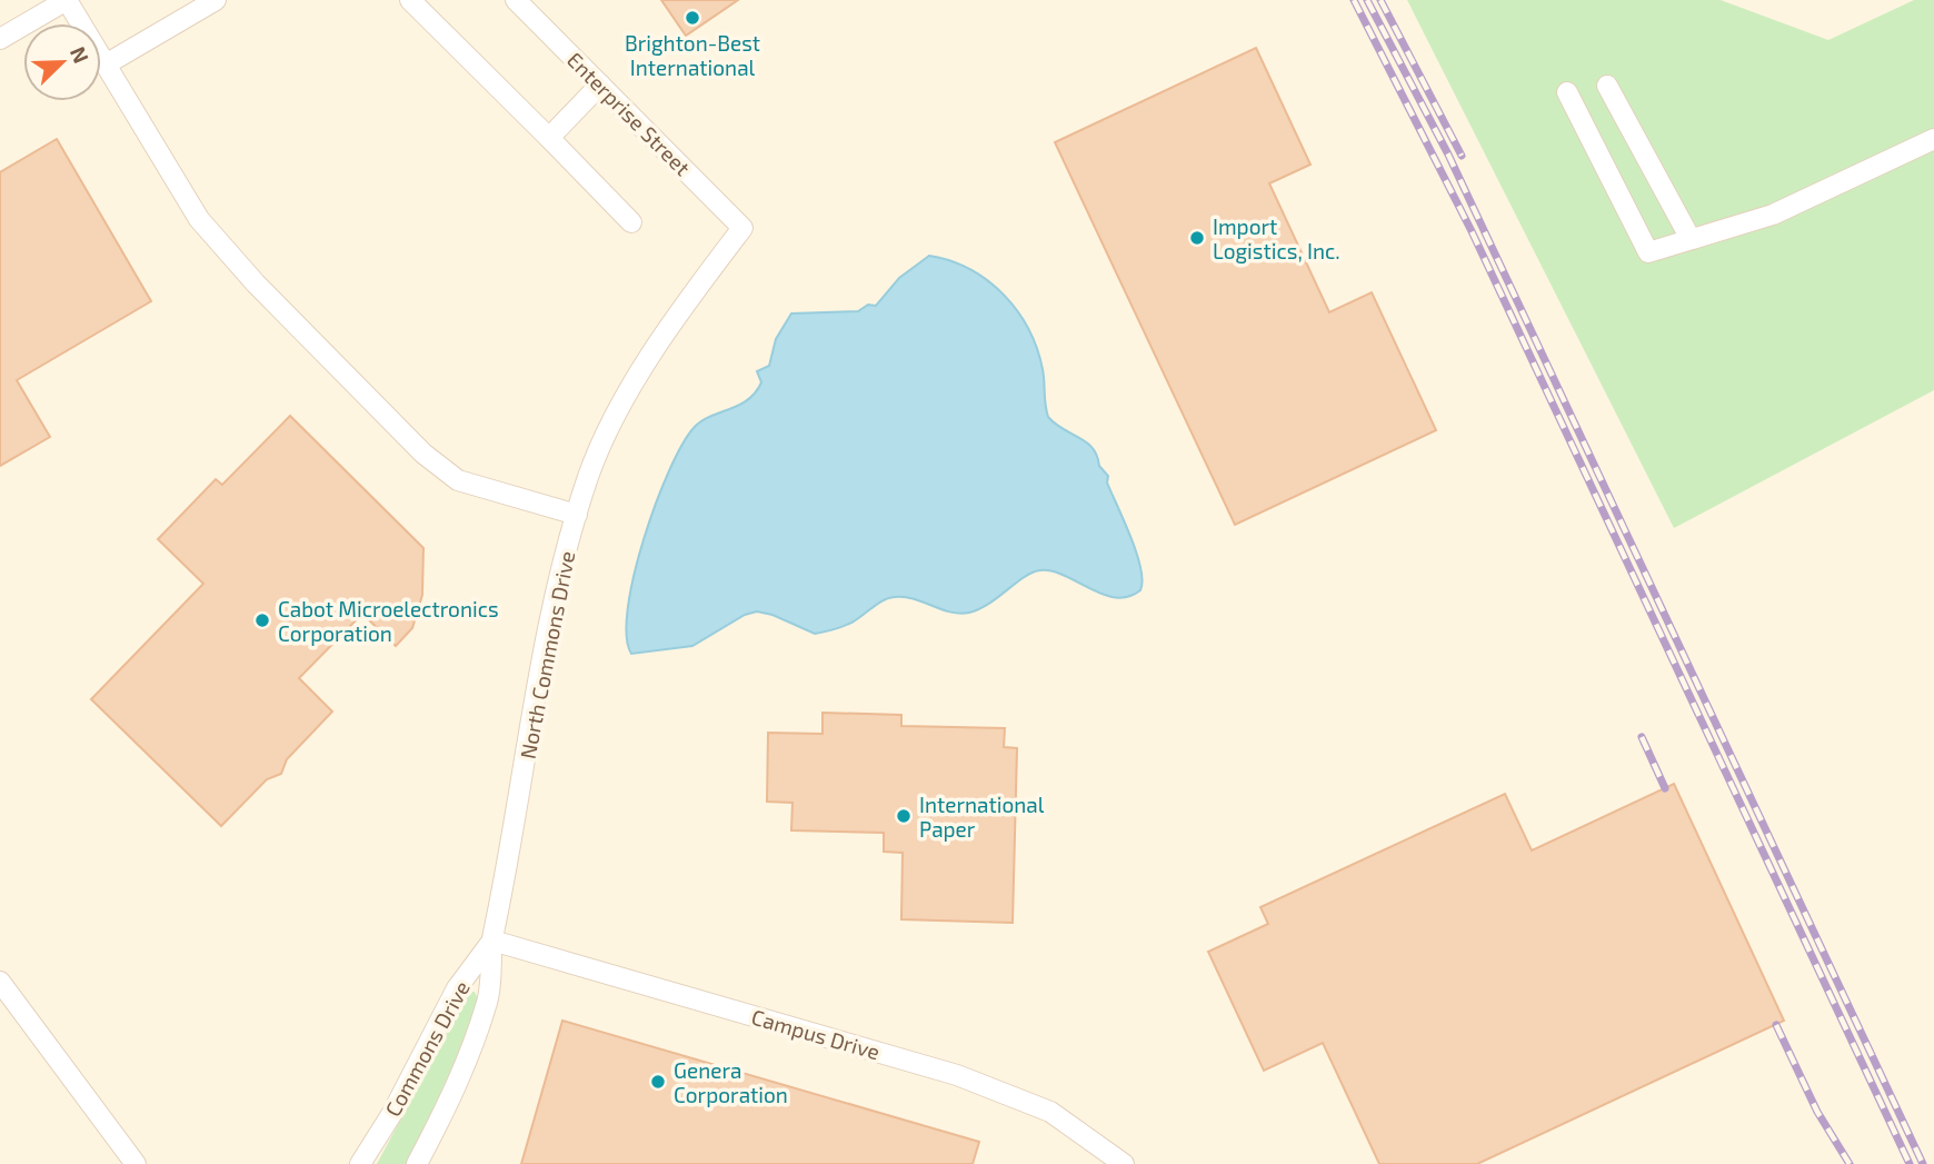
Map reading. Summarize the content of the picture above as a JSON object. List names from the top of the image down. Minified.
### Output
{"streets":{"street":["Enterprise Street","North Commons Drive","Campus Drive","Commons Drive"]},"crossings":[["Enterprise Street","North Commons Drive"],["North Commons Drive","Campus Drive"],["North Commons Drive","Commons Drive"],["Campus Drive","Commons Drive"]],"places":["Brighton-Best International","Import Logistics, Inc.","Cabot Microelectronics Corporation","International Paper","Genera Corporation"],"north":"top right"}
